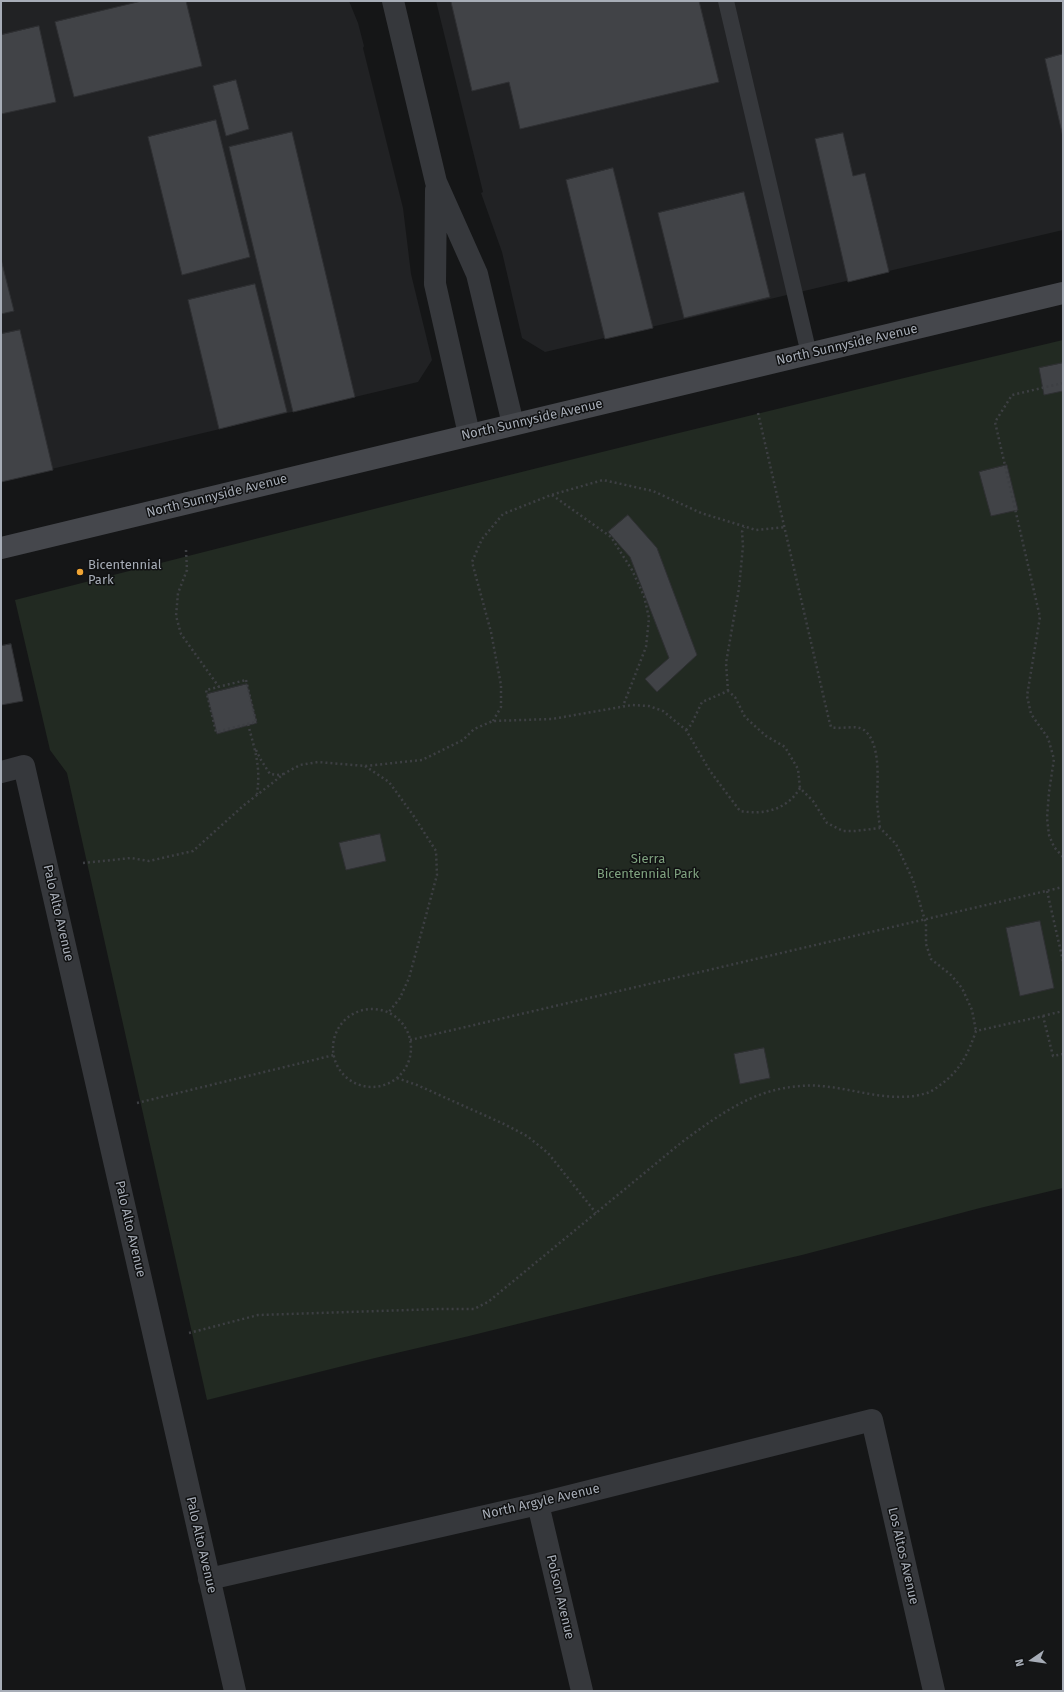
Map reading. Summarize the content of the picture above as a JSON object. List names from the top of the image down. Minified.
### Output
{"streets":{"main road":["North Sunnyside Avenue"],"street":["Palo Alto Avenue","North Argyle Avenue","Los Altos Avenue","Polson Avenue"]},"crossings":[["Palo Alto Avenue","North Argyle Avenue"],["North Argyle Avenue","Los Altos Avenue"],["North Argyle Avenue","Polson Avenue"]],"parks":["Sierra Bicentennial Park"],"places":["Bicentennial Park"],"north":"left"}
